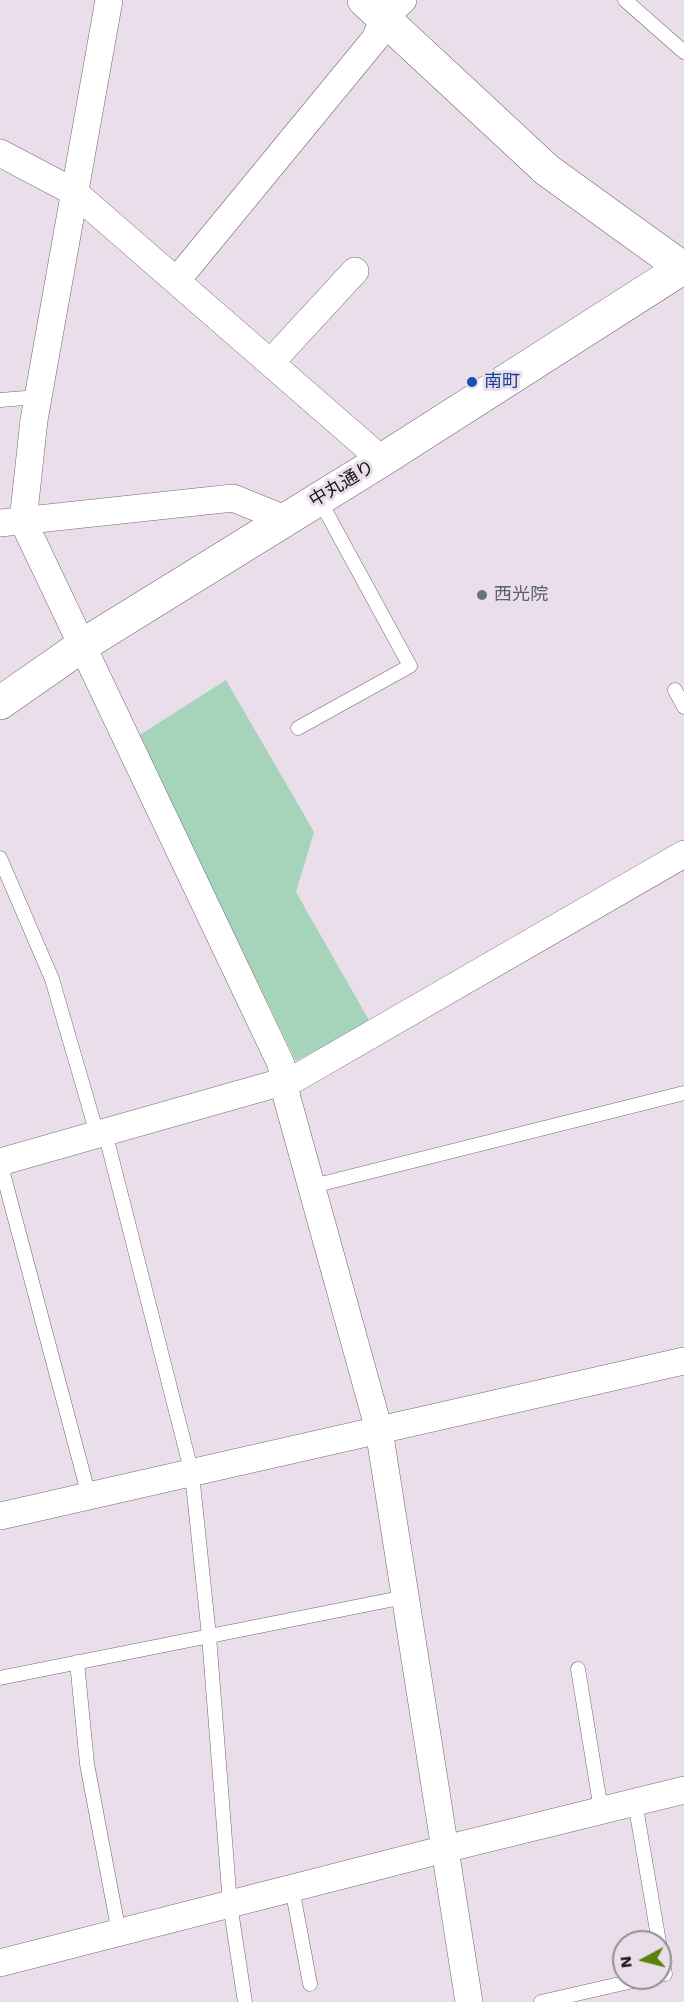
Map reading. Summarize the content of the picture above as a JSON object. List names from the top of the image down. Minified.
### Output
{"streets":{"street":["中丸通り"]},"places":["南町","西光院"],"north":"left"}
